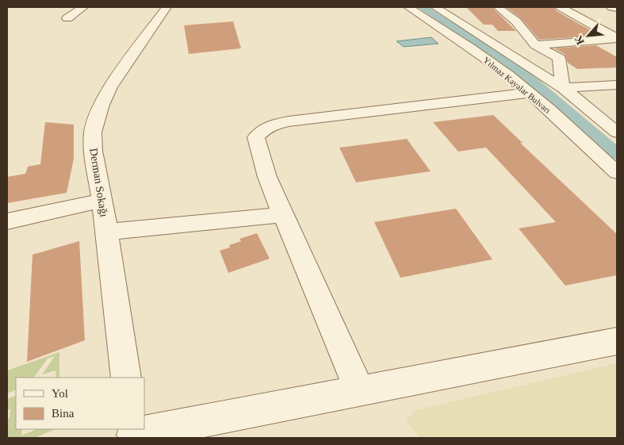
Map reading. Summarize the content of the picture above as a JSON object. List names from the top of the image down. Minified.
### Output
{"streets":{"street":["Yılmaz Kayalar Bulvarı","Derman Sokağı"]},"legend":["Yol","Bina"],"north":"bottom left"}
